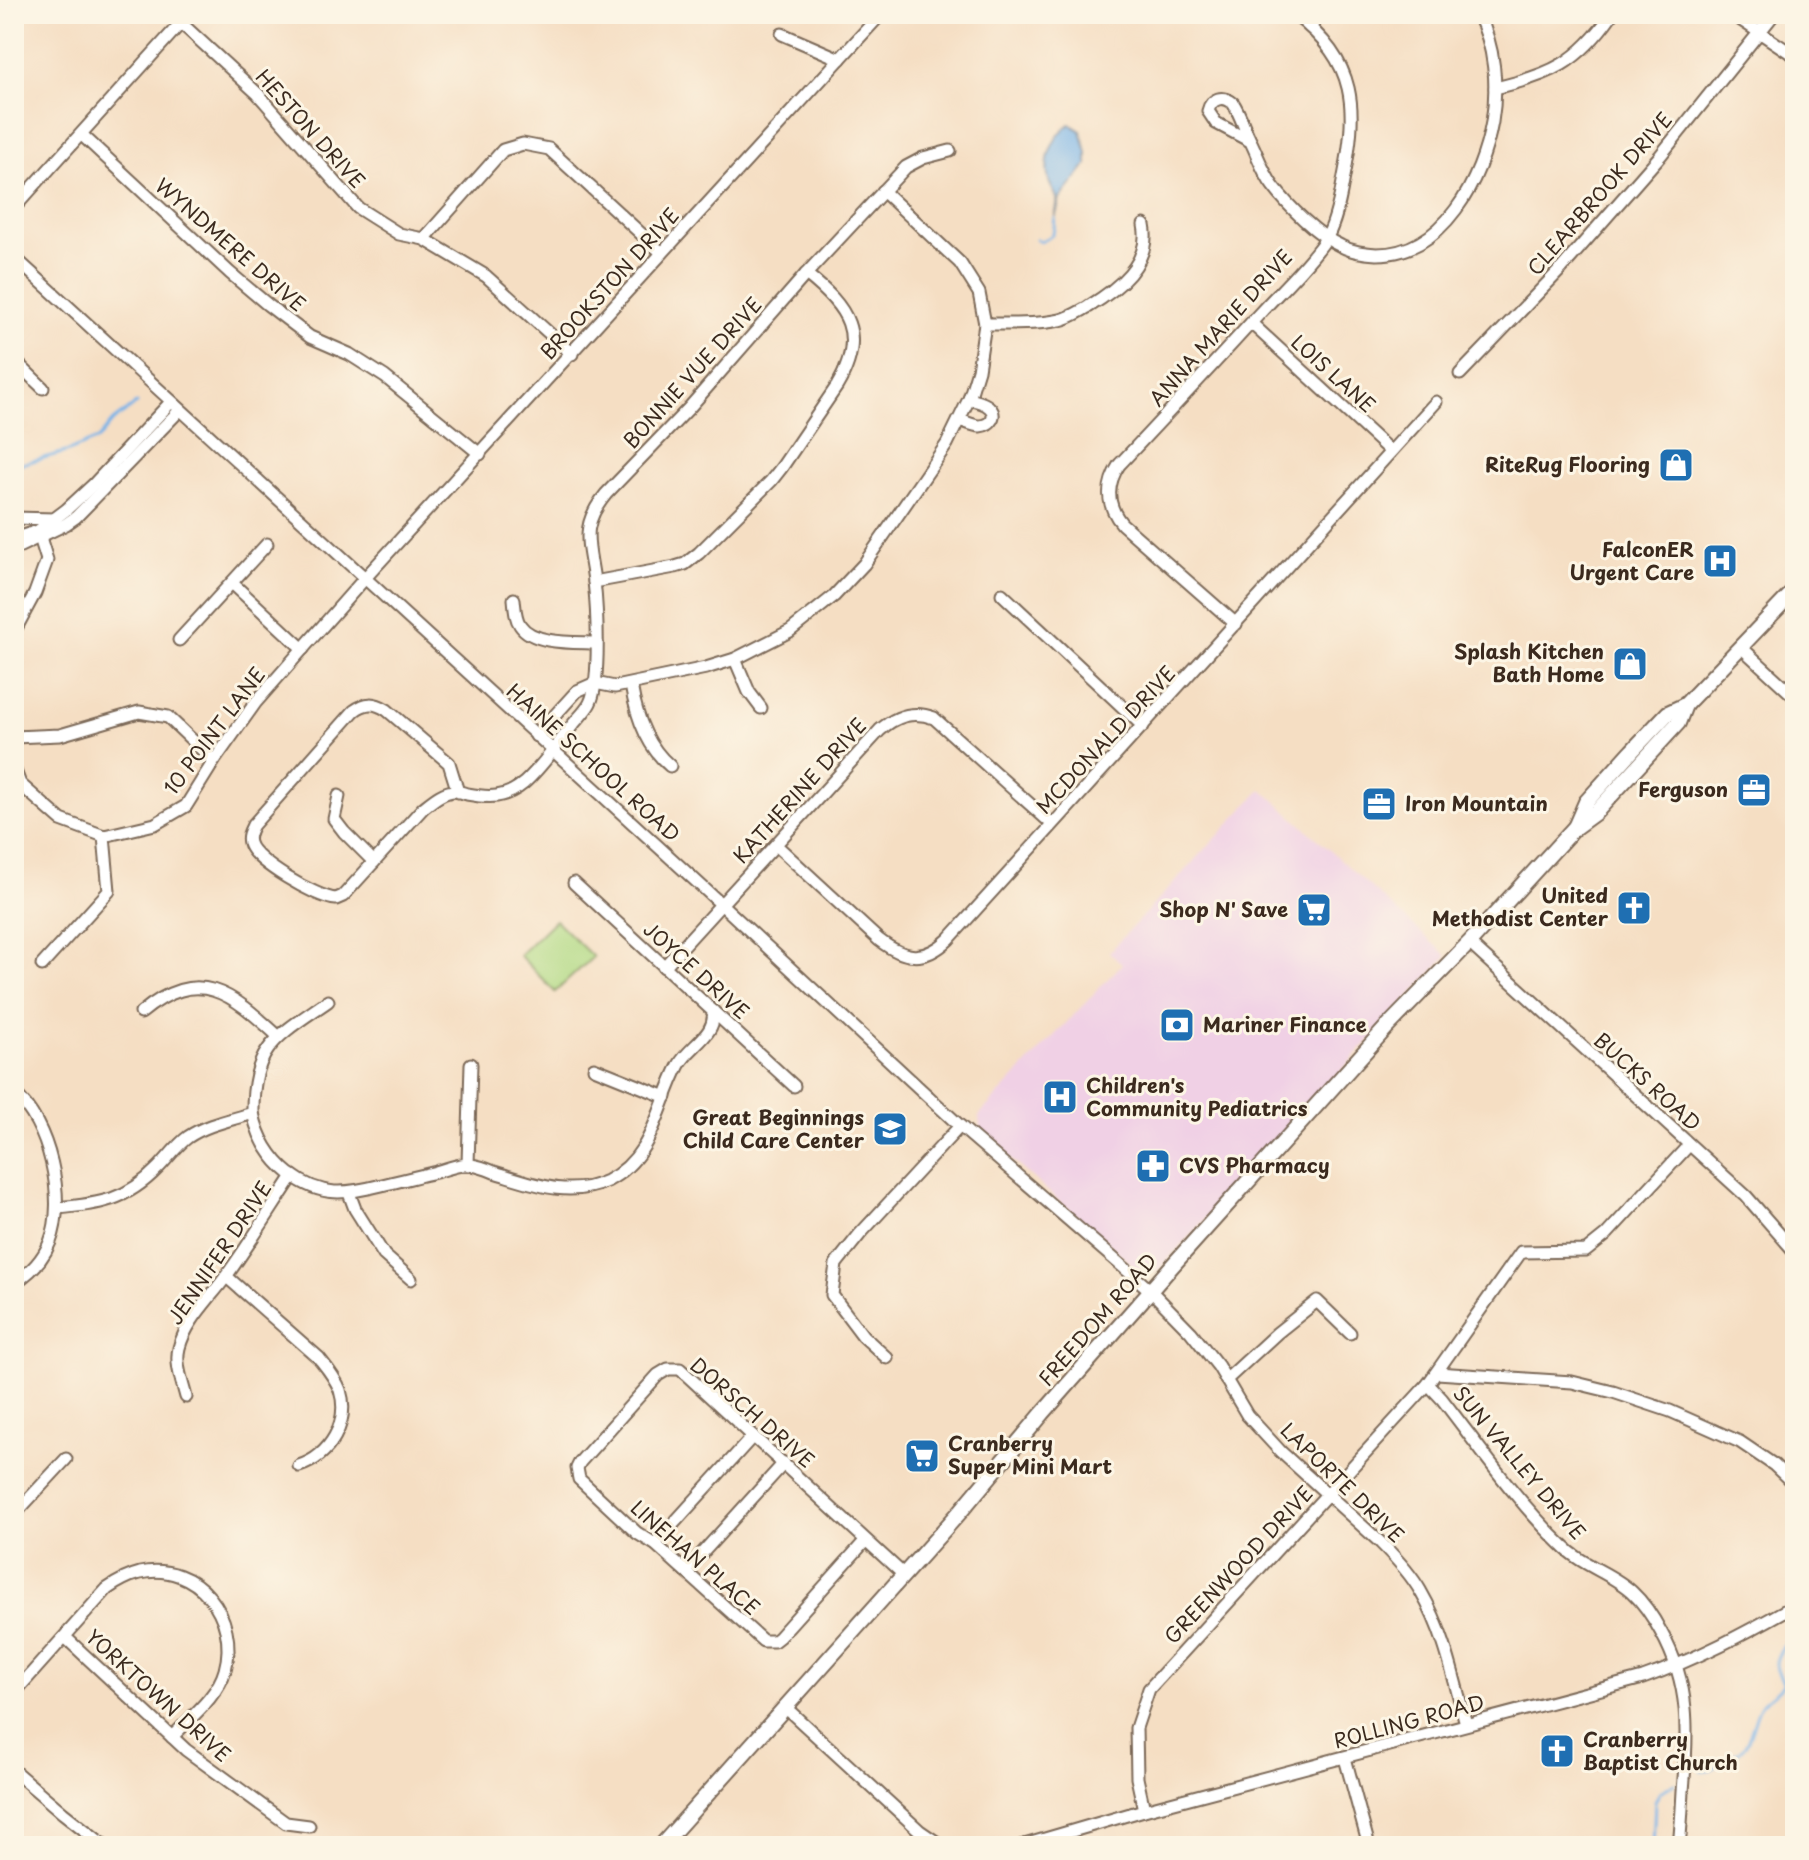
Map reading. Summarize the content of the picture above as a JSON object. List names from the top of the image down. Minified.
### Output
{"streets":{"main road":["FREEDOM ROAD"],"street":["HESTON DRIVE","CLEARBROOK DRIVE","WYNDMERE DRIVE","BROOKSTON DRIVE","ANNA MARIE DRIVE","BONNIE VUE DRIVE","LOIS LANE","10 POINT LANE","MCDONALD DRIVE","HAINE SCHOOL ROAD","KATHERINE DRIVE","JOYCE DRIVE","BUCKS ROAD","JENNIFER DRIVE","DORSCH DRIVE","SUN VALLEY DRIVE","LAPORTE DRIVE","LINEHAN PLACE","GREENWOOD DRIVE","YORKTOWN DRIVE","ROLLING ROAD"]},"crossings":[["HESTON DRIVE","BROOKSTON DRIVE"],["WYNDMERE DRIVE","BROOKSTON DRIVE"],["BROOKSTON DRIVE","10 POINT LANE"],["BROOKSTON DRIVE","HAINE SCHOOL ROAD"],["ANNA MARIE DRIVE","LOIS LANE"],["ANNA MARIE DRIVE","MCDONALD DRIVE"],["BONNIE VUE DRIVE","HAINE SCHOOL ROAD"],["LOIS LANE","MCDONALD DRIVE"],["10 POINT LANE","HAINE SCHOOL ROAD"],["MCDONALD DRIVE","KATHERINE DRIVE"],["HAINE SCHOOL ROAD","KATHERINE DRIVE"],["HAINE SCHOOL ROAD","FREEDOM ROAD"],["HAINE SCHOOL ROAD","LAPORTE DRIVE"],["KATHERINE DRIVE","JOYCE DRIVE"],["BUCKS ROAD","FREEDOM ROAD"],["BUCKS ROAD","GREENWOOD DRIVE"],["FREEDOM ROAD","DORSCH DRIVE"],["FREEDOM ROAD","LAPORTE DRIVE"],["DORSCH DRIVE","LINEHAN PLACE"],["SUN VALLEY DRIVE","GREENWOOD DRIVE"],["SUN VALLEY DRIVE","ROLLING ROAD"],["LAPORTE DRIVE","GREENWOOD DRIVE"],["LAPORTE DRIVE","ROLLING ROAD"],["GREENWOOD DRIVE","ROLLING ROAD"]],"places":{"shop":["RiteRug Flooring","Splash Kitchen Bath Home"],"hospital":["FalconER Urgent Care","Children's Community Pediatrics"],"office":["Ferguson","Iron Mountain"],"church":["United Methodist Center","Cranberry Baptist Church"],"supermarket":["Shop N' Save","Cranberry Super Mini Mart"],"bank":["Mariner Finance"],"school or university":["Great Beginnings Child Care Center"],"pharmacy":["CVS Pharmacy"]}}
